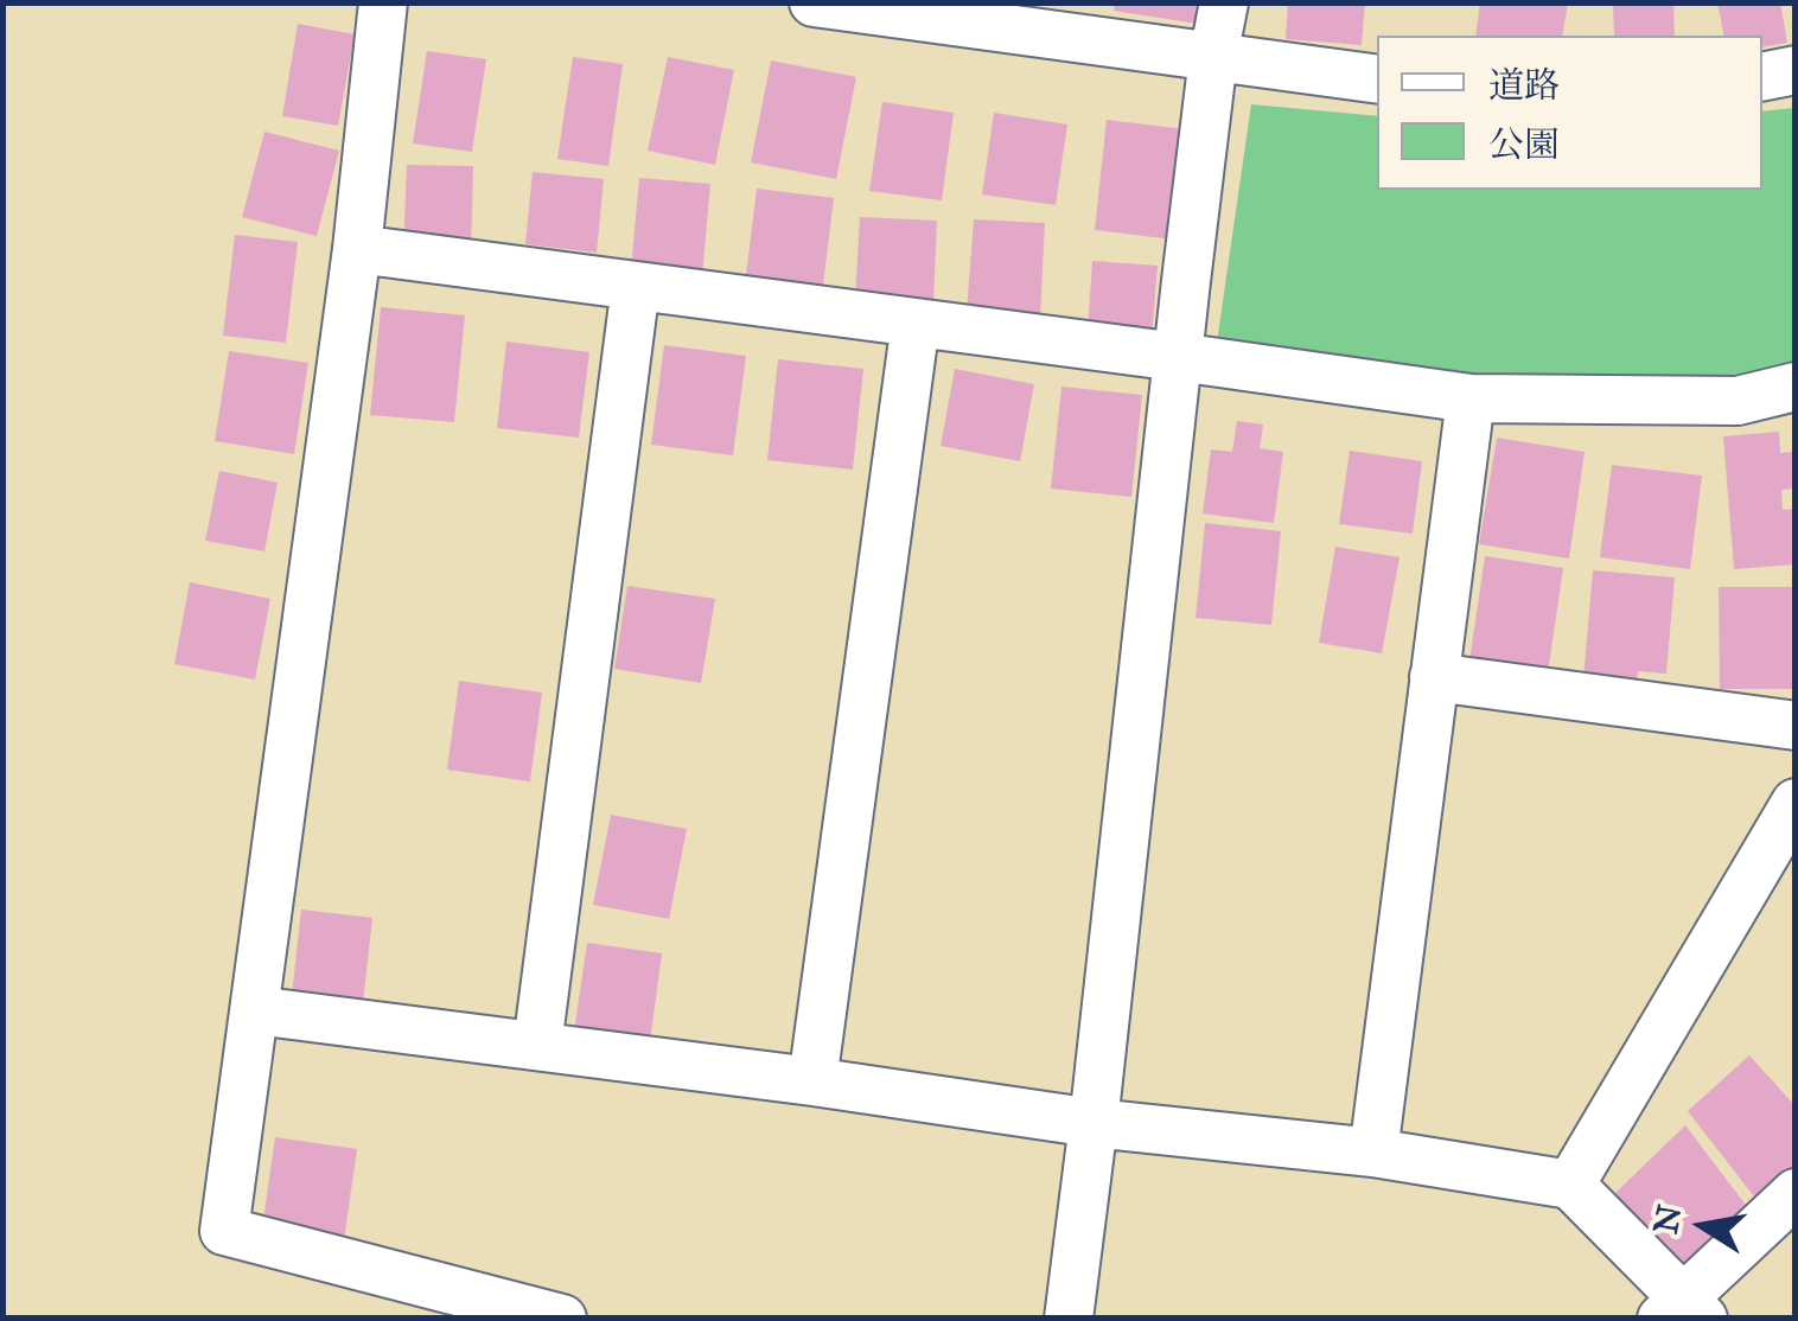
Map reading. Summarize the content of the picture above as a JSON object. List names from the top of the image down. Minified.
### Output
{"legend":["道路","公園"],"north":"left"}
